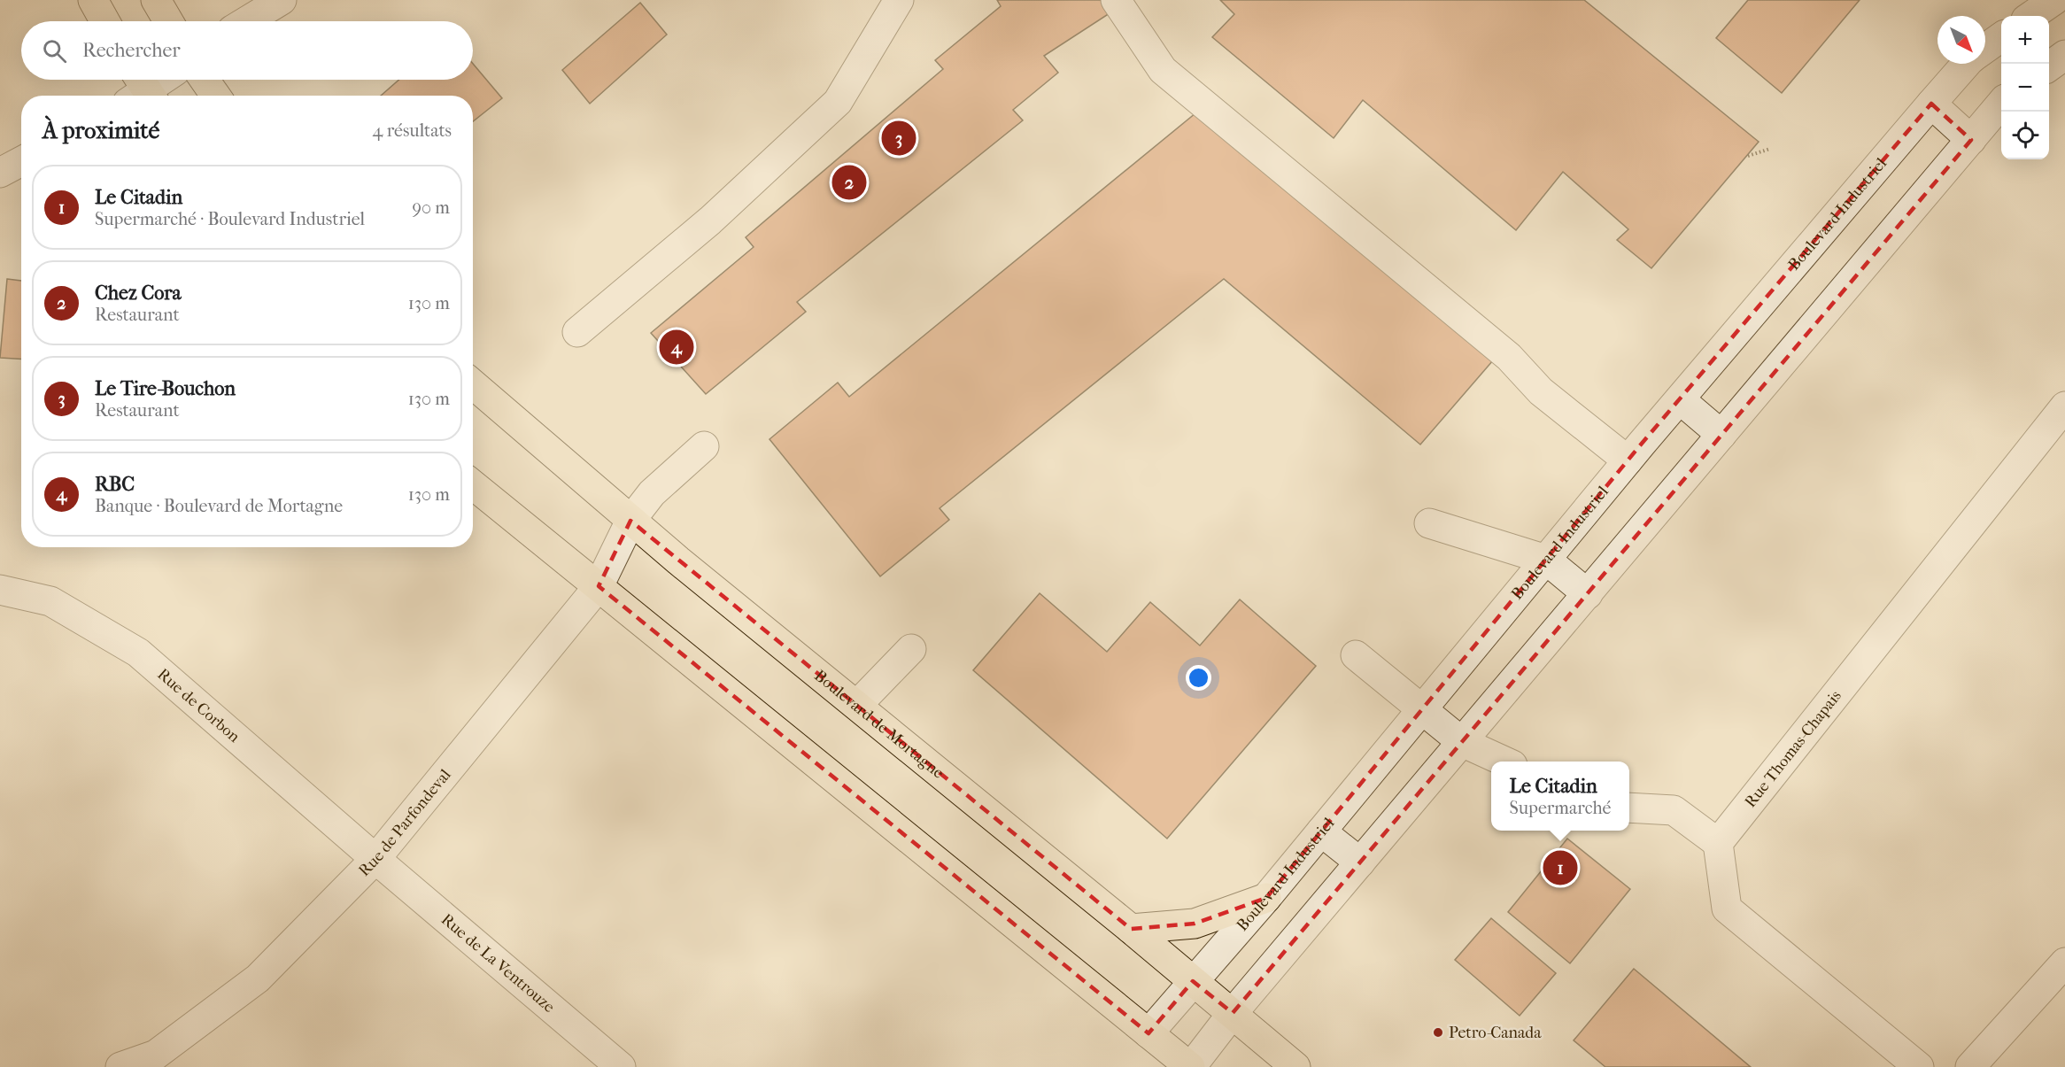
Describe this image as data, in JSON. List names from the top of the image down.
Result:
{
  "streets": {
    "main road": ["Boulevard de Mortagne"],
    "street": [
      "Boulevard Industriel",
      "Rue de Corbon",
      "Rue Thomas-Chapais",
      "Rue de Parfondeval",
      "Rue de La Ventrouze"
    ]
  },
  "crossings": [
    ["Boulevard Industriel", "Boulevard de Mortagne"],
    ["Rue de Corbon", "Rue de Parfondeval"],
    ["Rue de Corbon", "Rue de La Ventrouze"],
    ["Boulevard de Mortagne", "Rue de Parfondeval"],
    ["Rue de Parfondeval", "Rue de La Ventrouze"]
  ],
  "places": ["Petro-Canada"],
  "north": "bottom right",
  "page": {
    "map_buttons": ["+", "−"],
    "search": "Rechercher",
    "heading": ["À proximité", "4 résultats"],
    "pins": [
      "3",
      "2",
      "4",
      "1"
    ],
    "list": [
      {
        "mark": "1",
        "name": "Le Citadin",
        "note": "Supermarché · Boulevard Industriel",
        "value": "90 m"
      },
      {
        "mark": "2",
        "name": "Chez Cora",
        "note": "Restaurant",
        "value": "130 m"
      },
      {
        "mark": "3",
        "name": "Le Tire-Bouchon",
        "note": "Restaurant",
        "value": "130 m"
      },
      {
        "mark": "4",
        "name": "RBC",
        "note": "Banque · Boulevard de Mortagne",
        "value": "130 m"
      }
    ],
    "popup": ["Le Citadin", "Supermarché"]
  }
}
